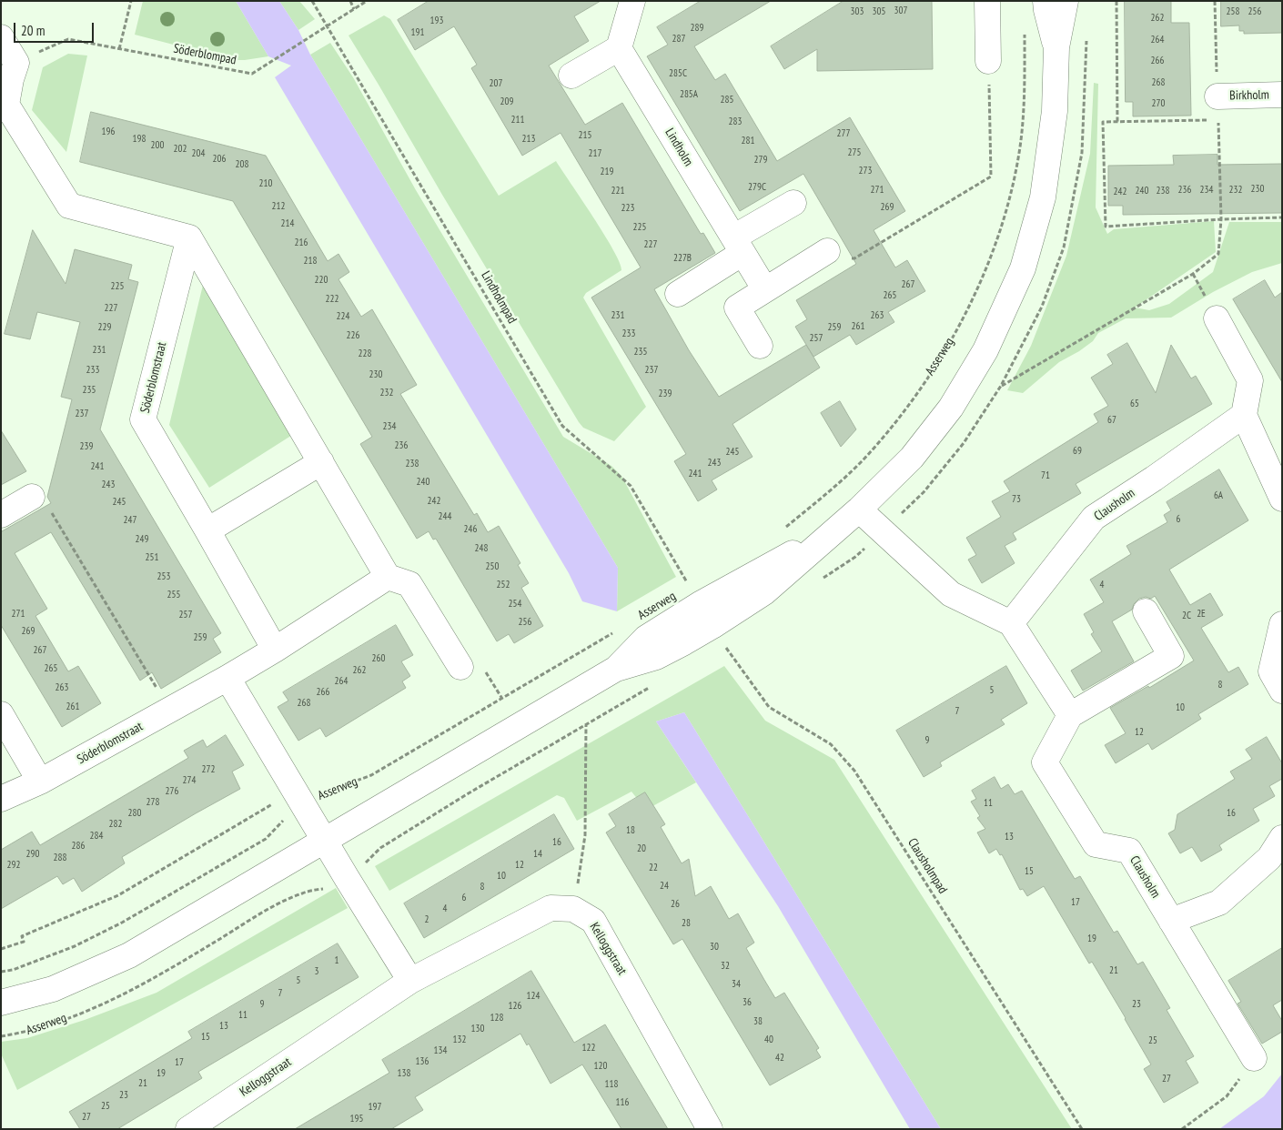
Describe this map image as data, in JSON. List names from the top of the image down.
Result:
{
  "streets": {
    "street": [
      "Birkholm",
      "Lindholm",
      "Asserweg",
      "Söderblomstraat",
      "Clausholm",
      "Kelloggstraat"
    ],
    "path": ["Söderblompad", "Lindholmpad", "Clausholmpad"]
  },
  "crossings": [
    ["Söderblompad", "Lindholmpad"],
    ["Asserweg", "Kelloggstraat"]
  ],
  "house_numbers": [
    "307",
    "303",
    "305",
    "258",
    "256",
    "262",
    "193",
    "289",
    "191",
    "287",
    "264",
    "266",
    "285C",
    "268",
    "207",
    "285A",
    "285",
    "209",
    "270",
    "211",
    "283",
    "196",
    "277",
    "215",
    "198",
    "213",
    "281",
    "200",
    "202",
    "275",
    "204",
    "217",
    "206",
    "279",
    "208",
    "273",
    "219",
    "210",
    "279C",
    "230",
    "271",
    "236",
    "234",
    "232",
    "221",
    "240",
    "238",
    "242",
    "212",
    "269",
    "223",
    "214",
    "225",
    "216",
    "227",
    "227B",
    "218",
    "220",
    "267",
    "225",
    "265",
    "222",
    "227",
    "231",
    "263",
    "224",
    "261",
    "229",
    "259",
    "233",
    "226",
    "257",
    "231",
    "235",
    "228",
    "233",
    "237",
    "230",
    "235",
    "232",
    "239",
    "65",
    "237",
    "67",
    "234",
    "236",
    "239",
    "69",
    "245",
    "243",
    "238",
    "241",
    "241",
    "71",
    "240",
    "243",
    "6A",
    "73",
    "242",
    "245",
    "244",
    "6",
    "247",
    "246",
    "249",
    "248",
    "251",
    "250",
    "253",
    "252",
    "4",
    "255",
    "254",
    "271",
    "2E",
    "257",
    "2C",
    "256",
    "269",
    "259",
    "267",
    "260",
    "265",
    "262",
    "264",
    "8",
    "263",
    "5",
    "266",
    "268",
    "261",
    "10",
    "7",
    "12",
    "9",
    "272",
    "274",
    "276",
    "278",
    "11",
    "280",
    "16",
    "282",
    "18",
    "284",
    "13",
    "16",
    "286",
    "20",
    "290",
    "14",
    "288",
    "292",
    "12",
    "22",
    "15",
    "10",
    "24",
    "8",
    "6",
    "17",
    "26",
    "4",
    "2",
    "28",
    "19",
    "30",
    "1",
    "32",
    "21",
    "3",
    "5",
    "34",
    "7",
    "124",
    "36",
    "9",
    "23",
    "126",
    "11",
    "128",
    "38",
    "13",
    "130",
    "15",
    "132",
    "40",
    "25",
    "122",
    "134",
    "42",
    "136",
    "17",
    "120",
    "19",
    "138",
    "27",
    "21",
    "118",
    "23",
    "116",
    "25",
    "197",
    "27",
    "195"
  ],
  "scale_bar": "20 m"
}
